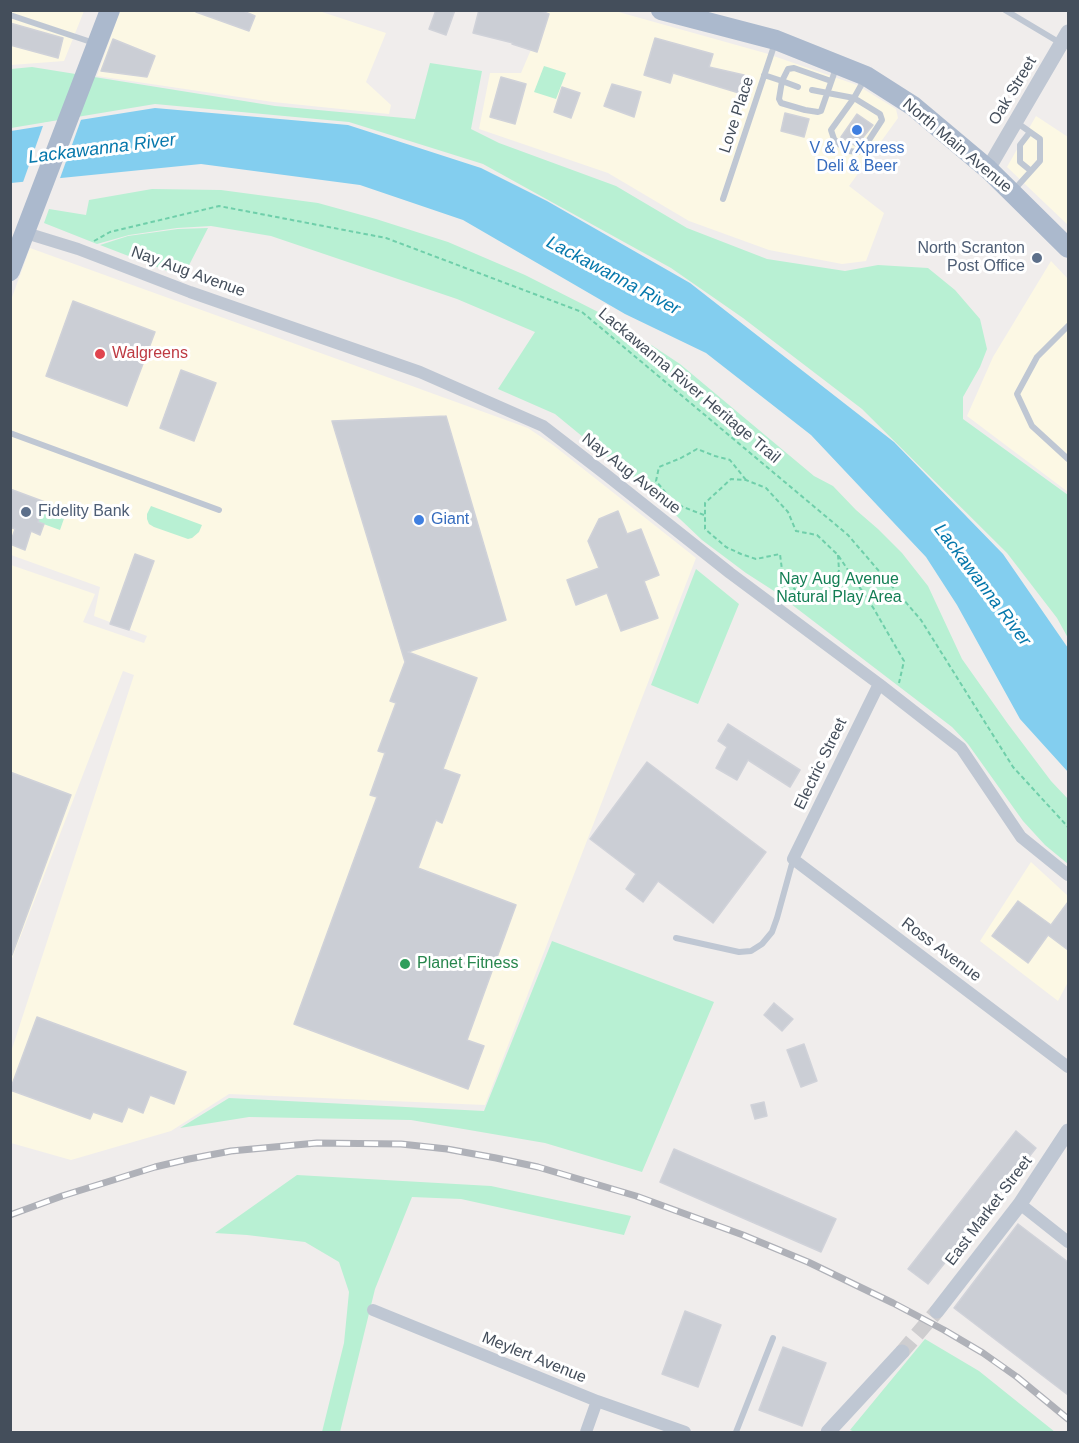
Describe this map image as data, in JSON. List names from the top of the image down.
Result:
{
  "streets": {
    "main road": ["North Main Avenue"],
    "street": [
      "Oak Street",
      "Nay Aug Avenue",
      "Electric Street",
      "Ross Avenue",
      "East Market Street",
      "Meylert Avenue"
    ],
    "lane": ["Love Place"],
    "path": ["Lackawanna River Heritage Trail"]
  },
  "crossings": [
    ["Oak Street", "North Main Avenue"],
    ["Love Place", "North Main Avenue"],
    ["Nay Aug Avenue", "Lackawanna River Heritage Trail"],
    ["Nay Aug Avenue", "Electric Street"],
    ["Electric Street", "Ross Avenue"]
  ],
  "water": ["Lackawanna River"],
  "parks": ["Nay Aug Avenue Natural Play Area"],
  "places": [
    "V & V Xpress Deli & Beer",
    "North Scranton Post Office",
    "Walgreens",
    "Fidelity Bank",
    "Giant",
    "Planet Fitness"
  ]
}
